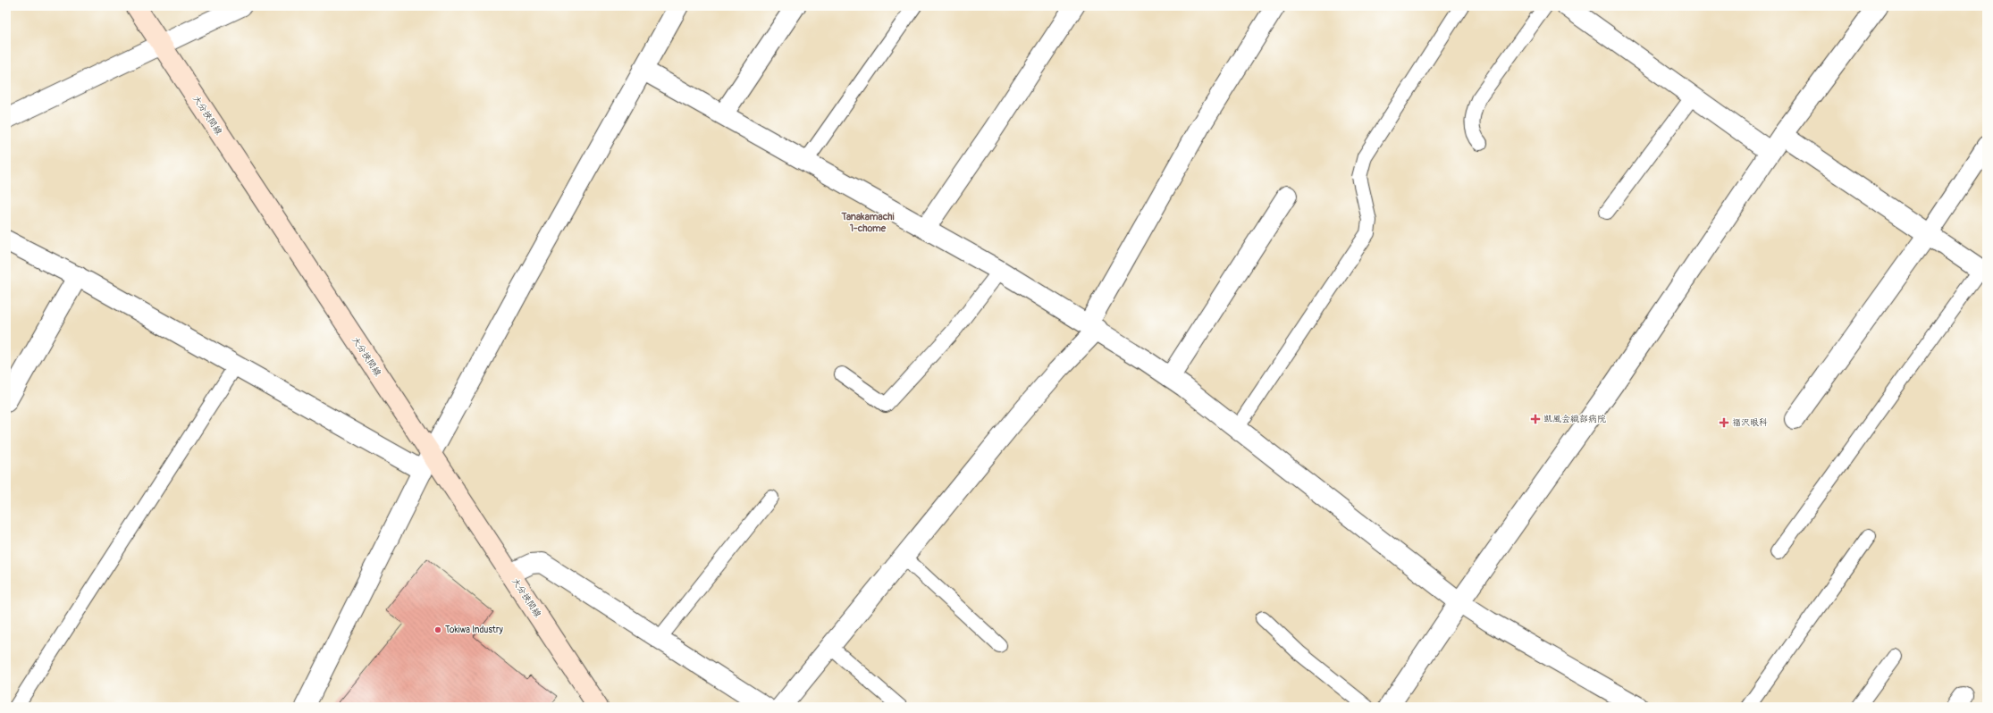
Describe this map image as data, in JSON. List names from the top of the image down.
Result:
{
  "streets": {
    "main road": ["大分挾間線"]
  },
  "districts": ["Tanakamachi 1-chome"],
  "places": {
    "health": ["凱風会織部病院", "福沢眼科"],
    "other": ["Tokiwa Industry"]
  }
}
